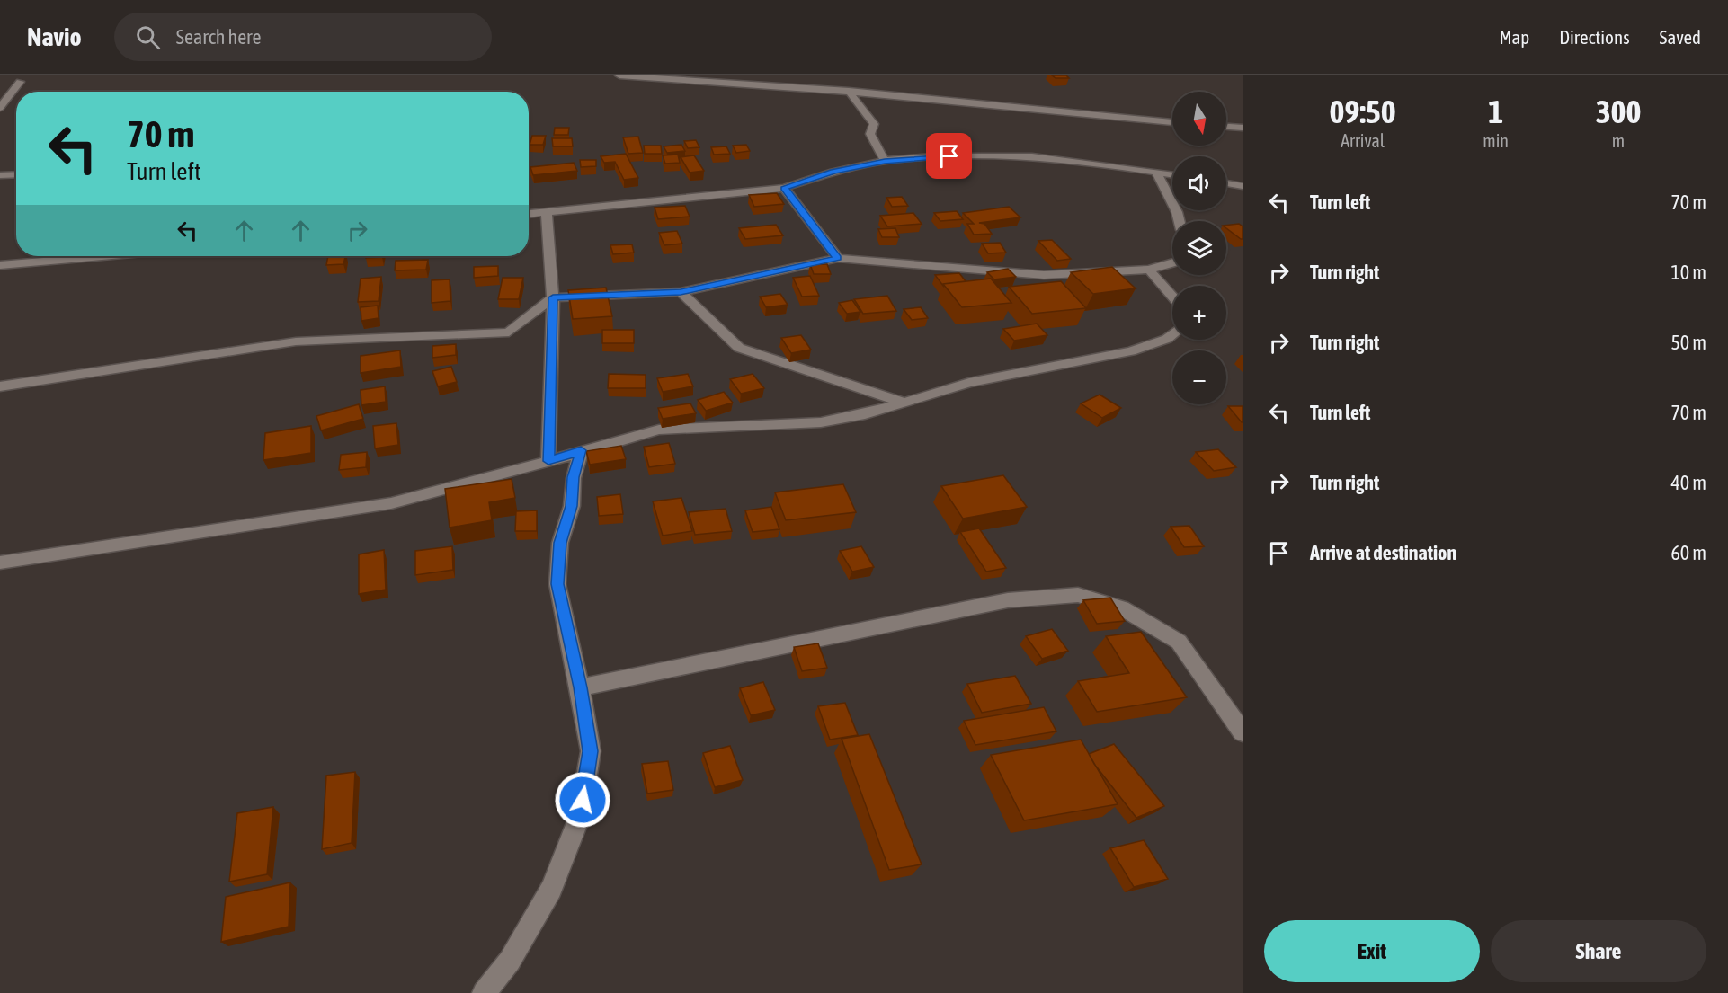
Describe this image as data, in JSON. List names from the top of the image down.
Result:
{
  "north": "bottom",
  "page": {
    "header": "Navio",
    "search": "Search here",
    "nav": ["Map", "Directions", "Saved"],
    "eta": [
      "09:50",
      "Arrival",
      "1",
      "min",
      "300",
      "m"
    ],
    "map_buttons": ["+", "−"],
    "turn": ["70 m", "Turn left"],
    "list": [
      {
        "name": "Turn left",
        "value": "70 m"
      },
      {
        "name": "Turn right",
        "value": "10 m"
      },
      {
        "name": "Turn right",
        "value": "50 m"
      },
      {
        "name": "Turn left",
        "value": "70 m"
      },
      {
        "name": "Turn right",
        "value": "40 m"
      },
      {
        "name": "Arrive at destination",
        "value": "60 m"
      }
    ],
    "buttons": ["Exit", "Share"]
  }
}
